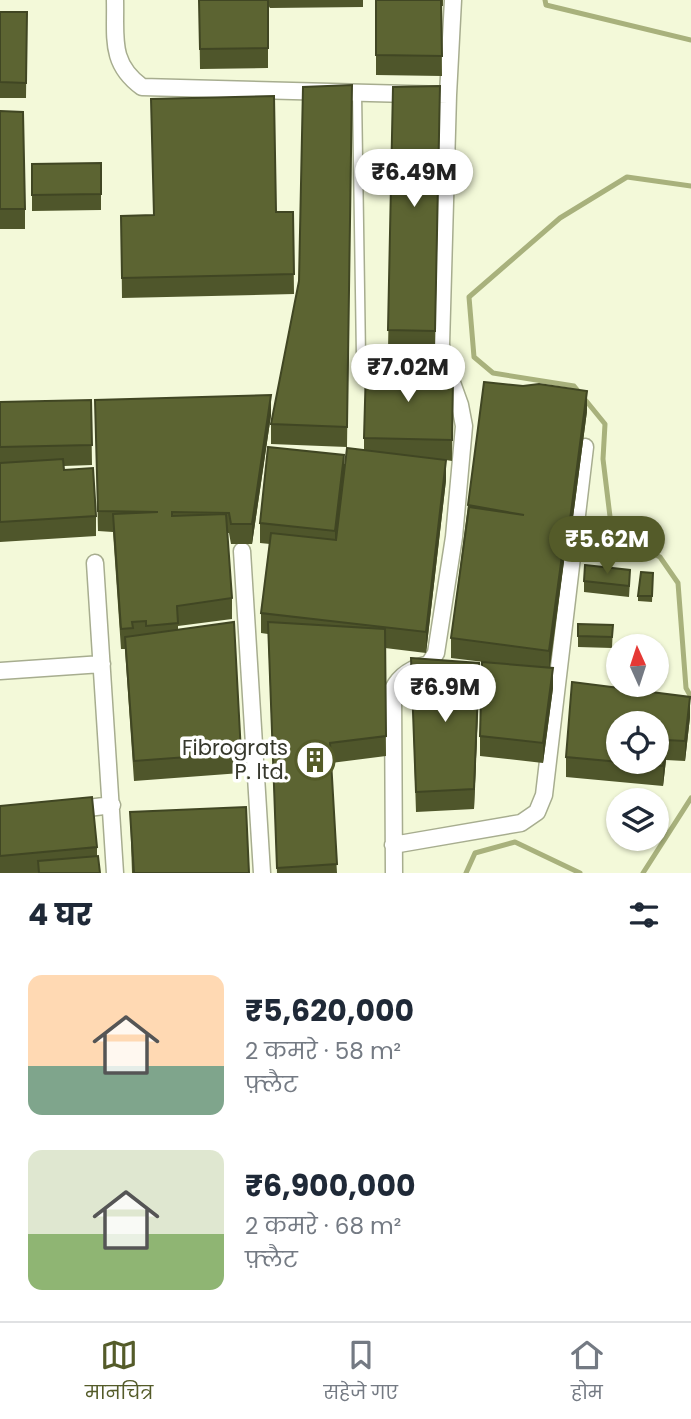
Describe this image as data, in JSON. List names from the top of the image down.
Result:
{
  "places": {
    "building": ["Fibrograts P. ltd."]
  },
  "north": "top",
  "page": {
    "price": [
      "₹6.49M",
      "₹7.02M",
      "₹5.62M",
      "₹6.9M"
    ],
    "heading": "4 घर",
    "list": [
      {
        "name": "₹5,620,000",
        "note": "2 कमरे · 58 m² · फ़्लैट"
      },
      {
        "name": "₹6,900,000",
        "note": "2 कमरे · 68 m² · फ़्लैट"
      }
    ],
    "tabs": ["मानचित्र", "सहेजे गए", "होम"]
  }
}
